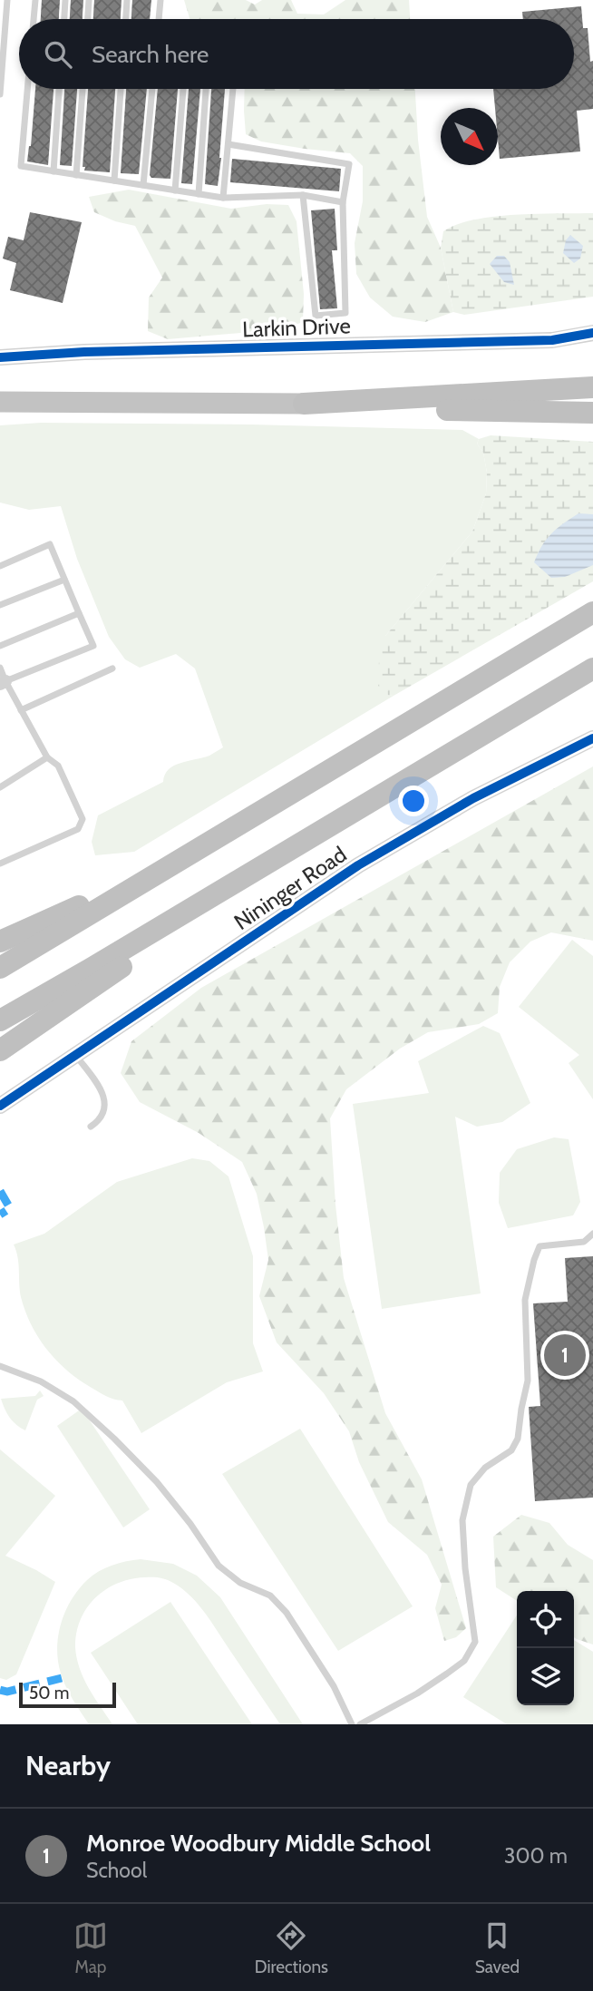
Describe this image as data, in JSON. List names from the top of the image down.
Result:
{
  "streets": {
    "street": ["Larkin Drive", "Nininger Road"]
  },
  "scale_bar": "50 m",
  "north": "bottom right",
  "page": {
    "search": "Search here",
    "pins": "1",
    "scale": "50 m",
    "heading": "Nearby",
    "list": [
      {
        "mark": "1",
        "name": "Monroe Woodbury Middle School",
        "note": "School",
        "value": "300 m"
      }
    ],
    "nav": ["Map", "Directions", "Saved"]
  }
}
